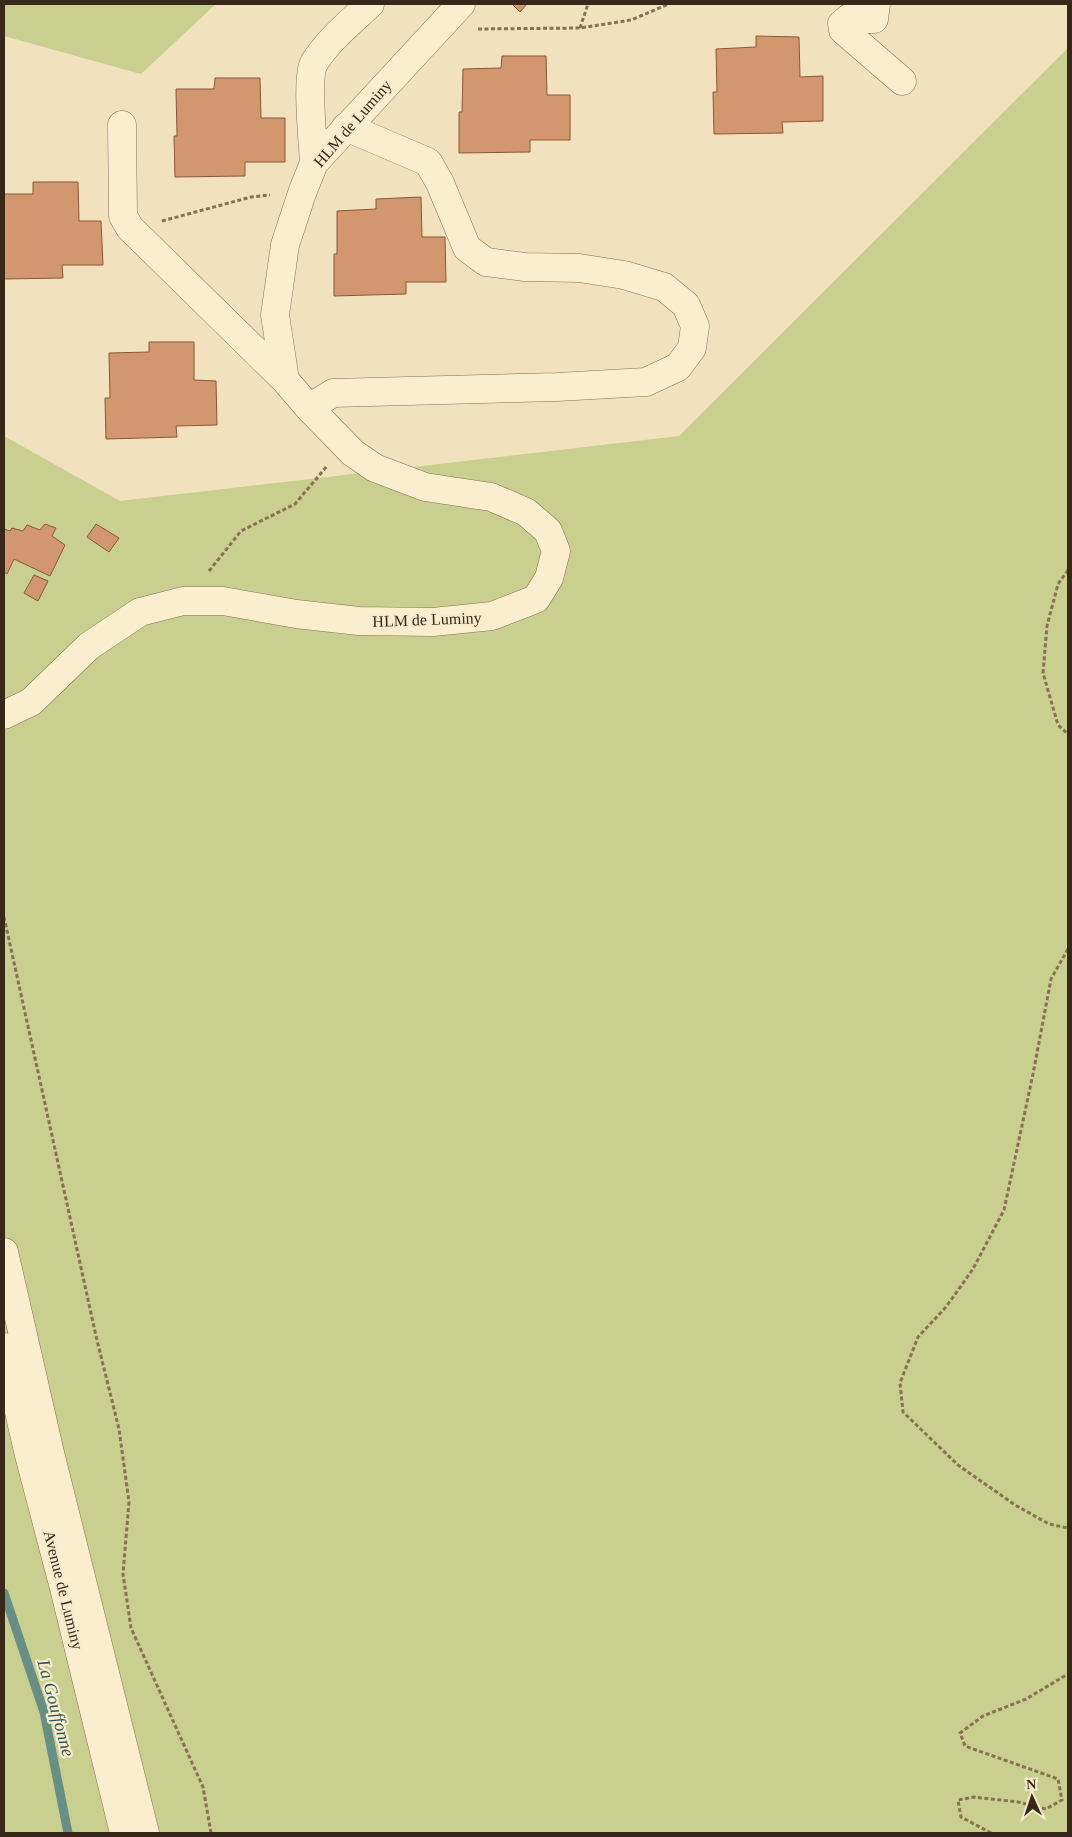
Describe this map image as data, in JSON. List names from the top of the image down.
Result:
{
  "streets": {
    "street": ["HLM de Luminy", "Avenue de Luminy"]
  },
  "water": ["La Gouffonne"],
  "north": "top"
}
